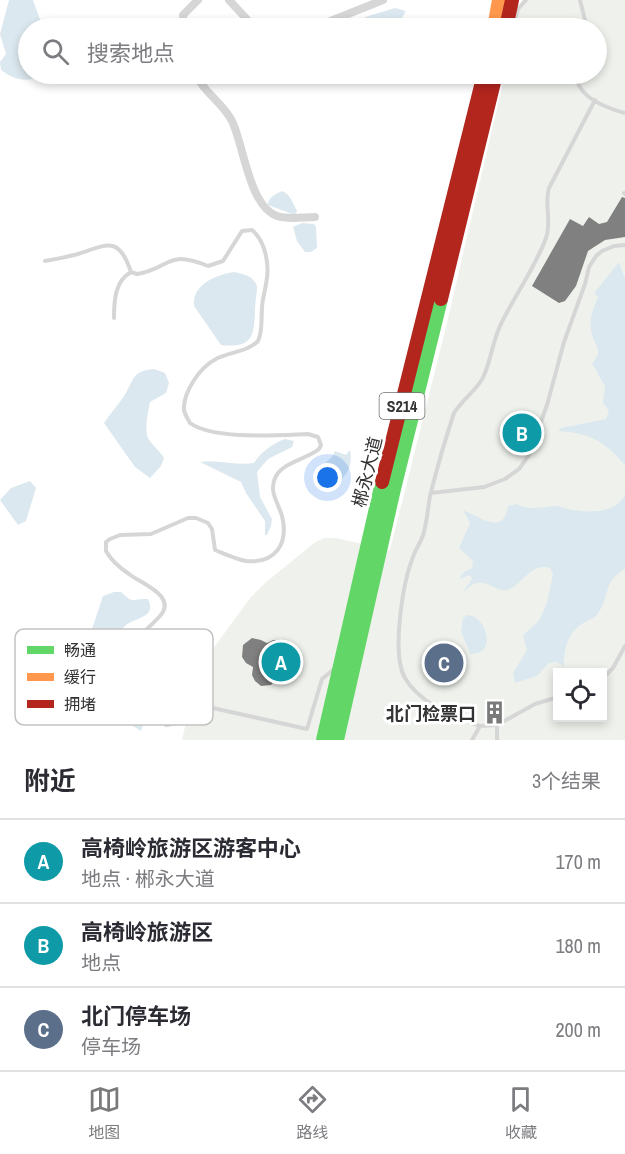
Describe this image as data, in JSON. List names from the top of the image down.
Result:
{
  "streets": {
    "highway": ["S214", "郴永大道"]
  },
  "places": {
    "building": ["北门检票口"]
  },
  "legend": ["畅通", "缓行", "拥堵"],
  "page": {
    "search": "搜索地点",
    "pins": ["B", "A", "C"],
    "heading": ["附近", "3个结果"],
    "list": [
      {
        "mark": "A",
        "name": "高椅岭旅游区游客中心",
        "note": "地点 · 郴永大道",
        "value": "170 m"
      },
      {
        "mark": "B",
        "name": "高椅岭旅游区",
        "note": "地点",
        "value": "180 m"
      },
      {
        "mark": "C",
        "name": "北门停车场",
        "note": "停车场",
        "value": "200 m"
      }
    ],
    "nav": ["地图", "路线", "收藏"]
  }
}
